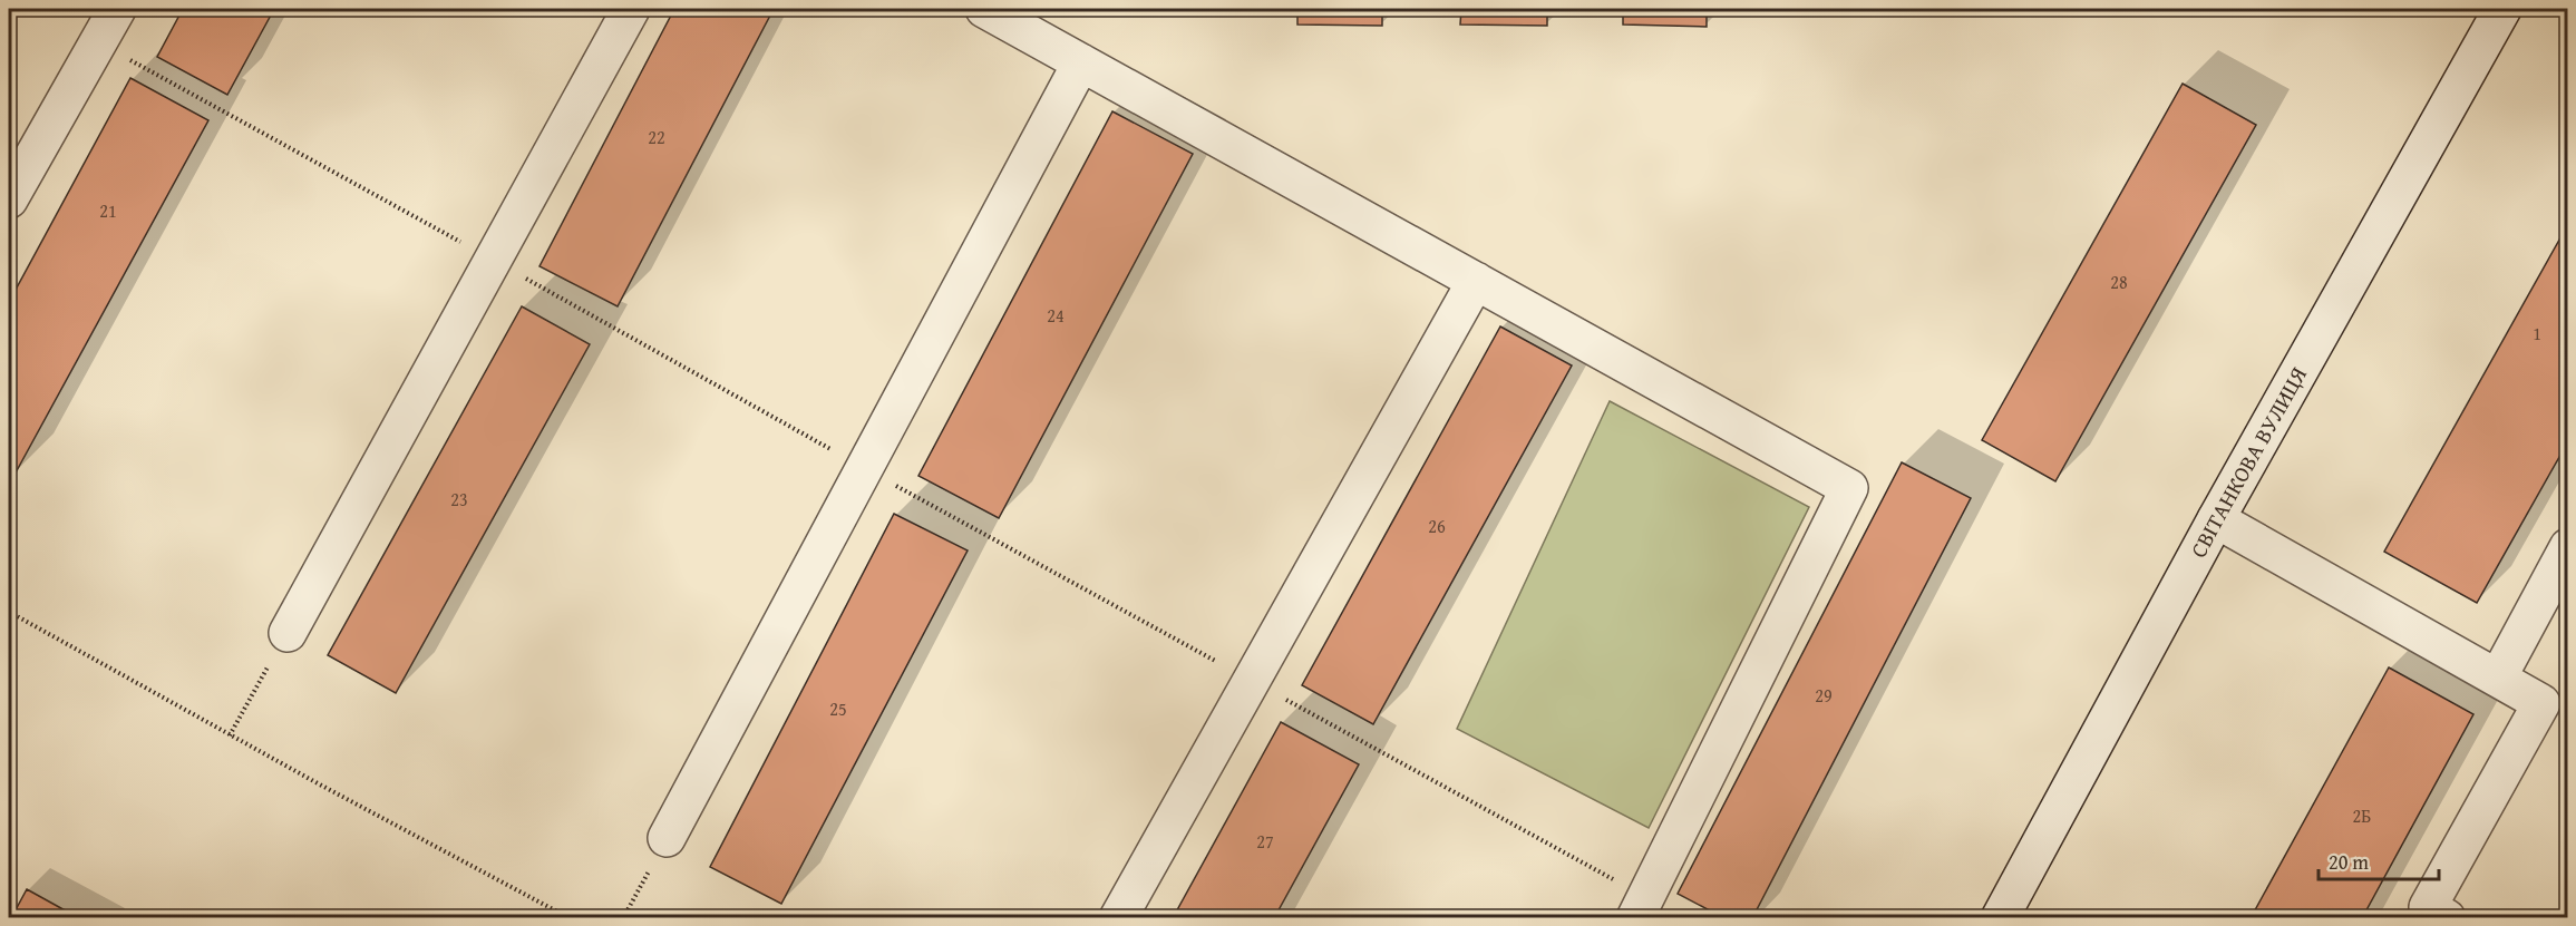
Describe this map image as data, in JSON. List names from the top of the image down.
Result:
{
  "streets": {
    "street": ["СВІТАНКОВА ВУЛИЦЯ"]
  },
  "house_numbers": [
    "22",
    "21",
    "28",
    "24",
    "1",
    "23",
    "26",
    "29",
    "25",
    "2Б",
    "27"
  ],
  "scale_bar": "20 m"
}
